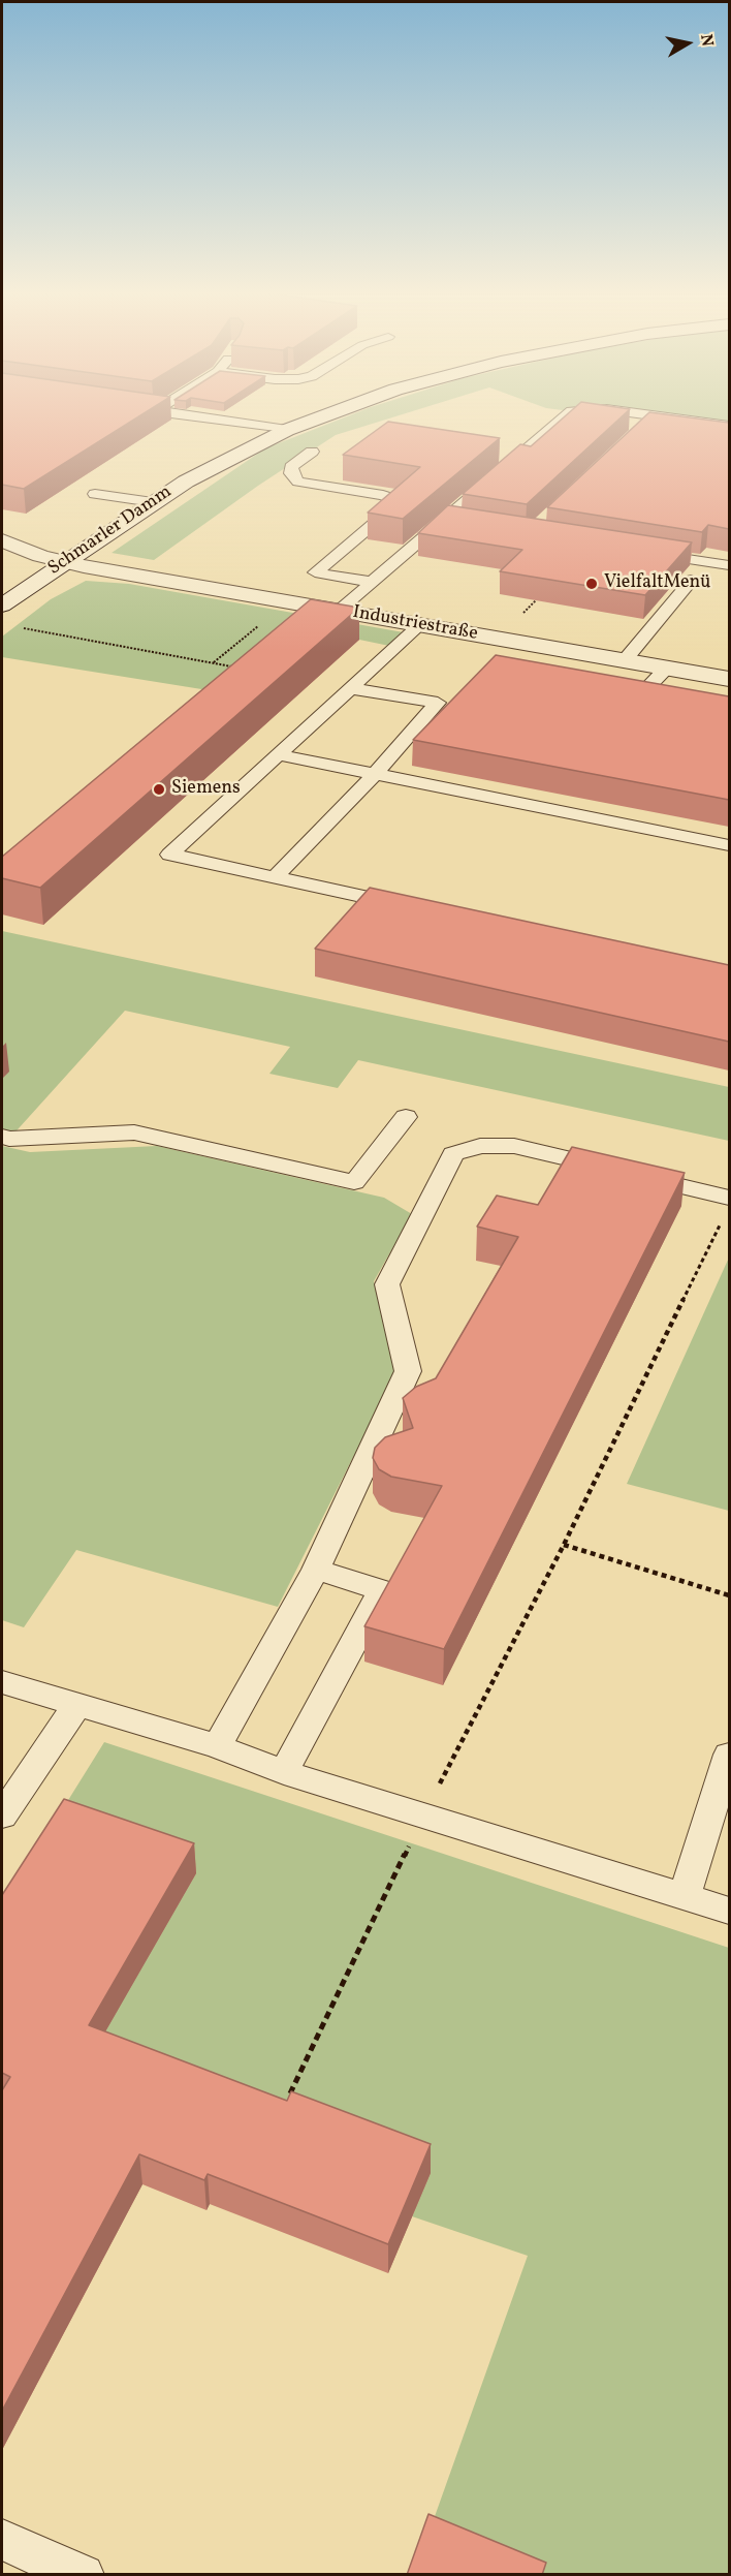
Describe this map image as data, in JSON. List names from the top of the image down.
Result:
{
  "streets": {
    "street": ["Schmarler Damm", "Industriestraße"]
  },
  "crossings": [
    ["Schmarler Damm", "Industriestraße"]
  ],
  "places": ["VielfaltMenü", "Siemens"],
  "north": "right"
}
